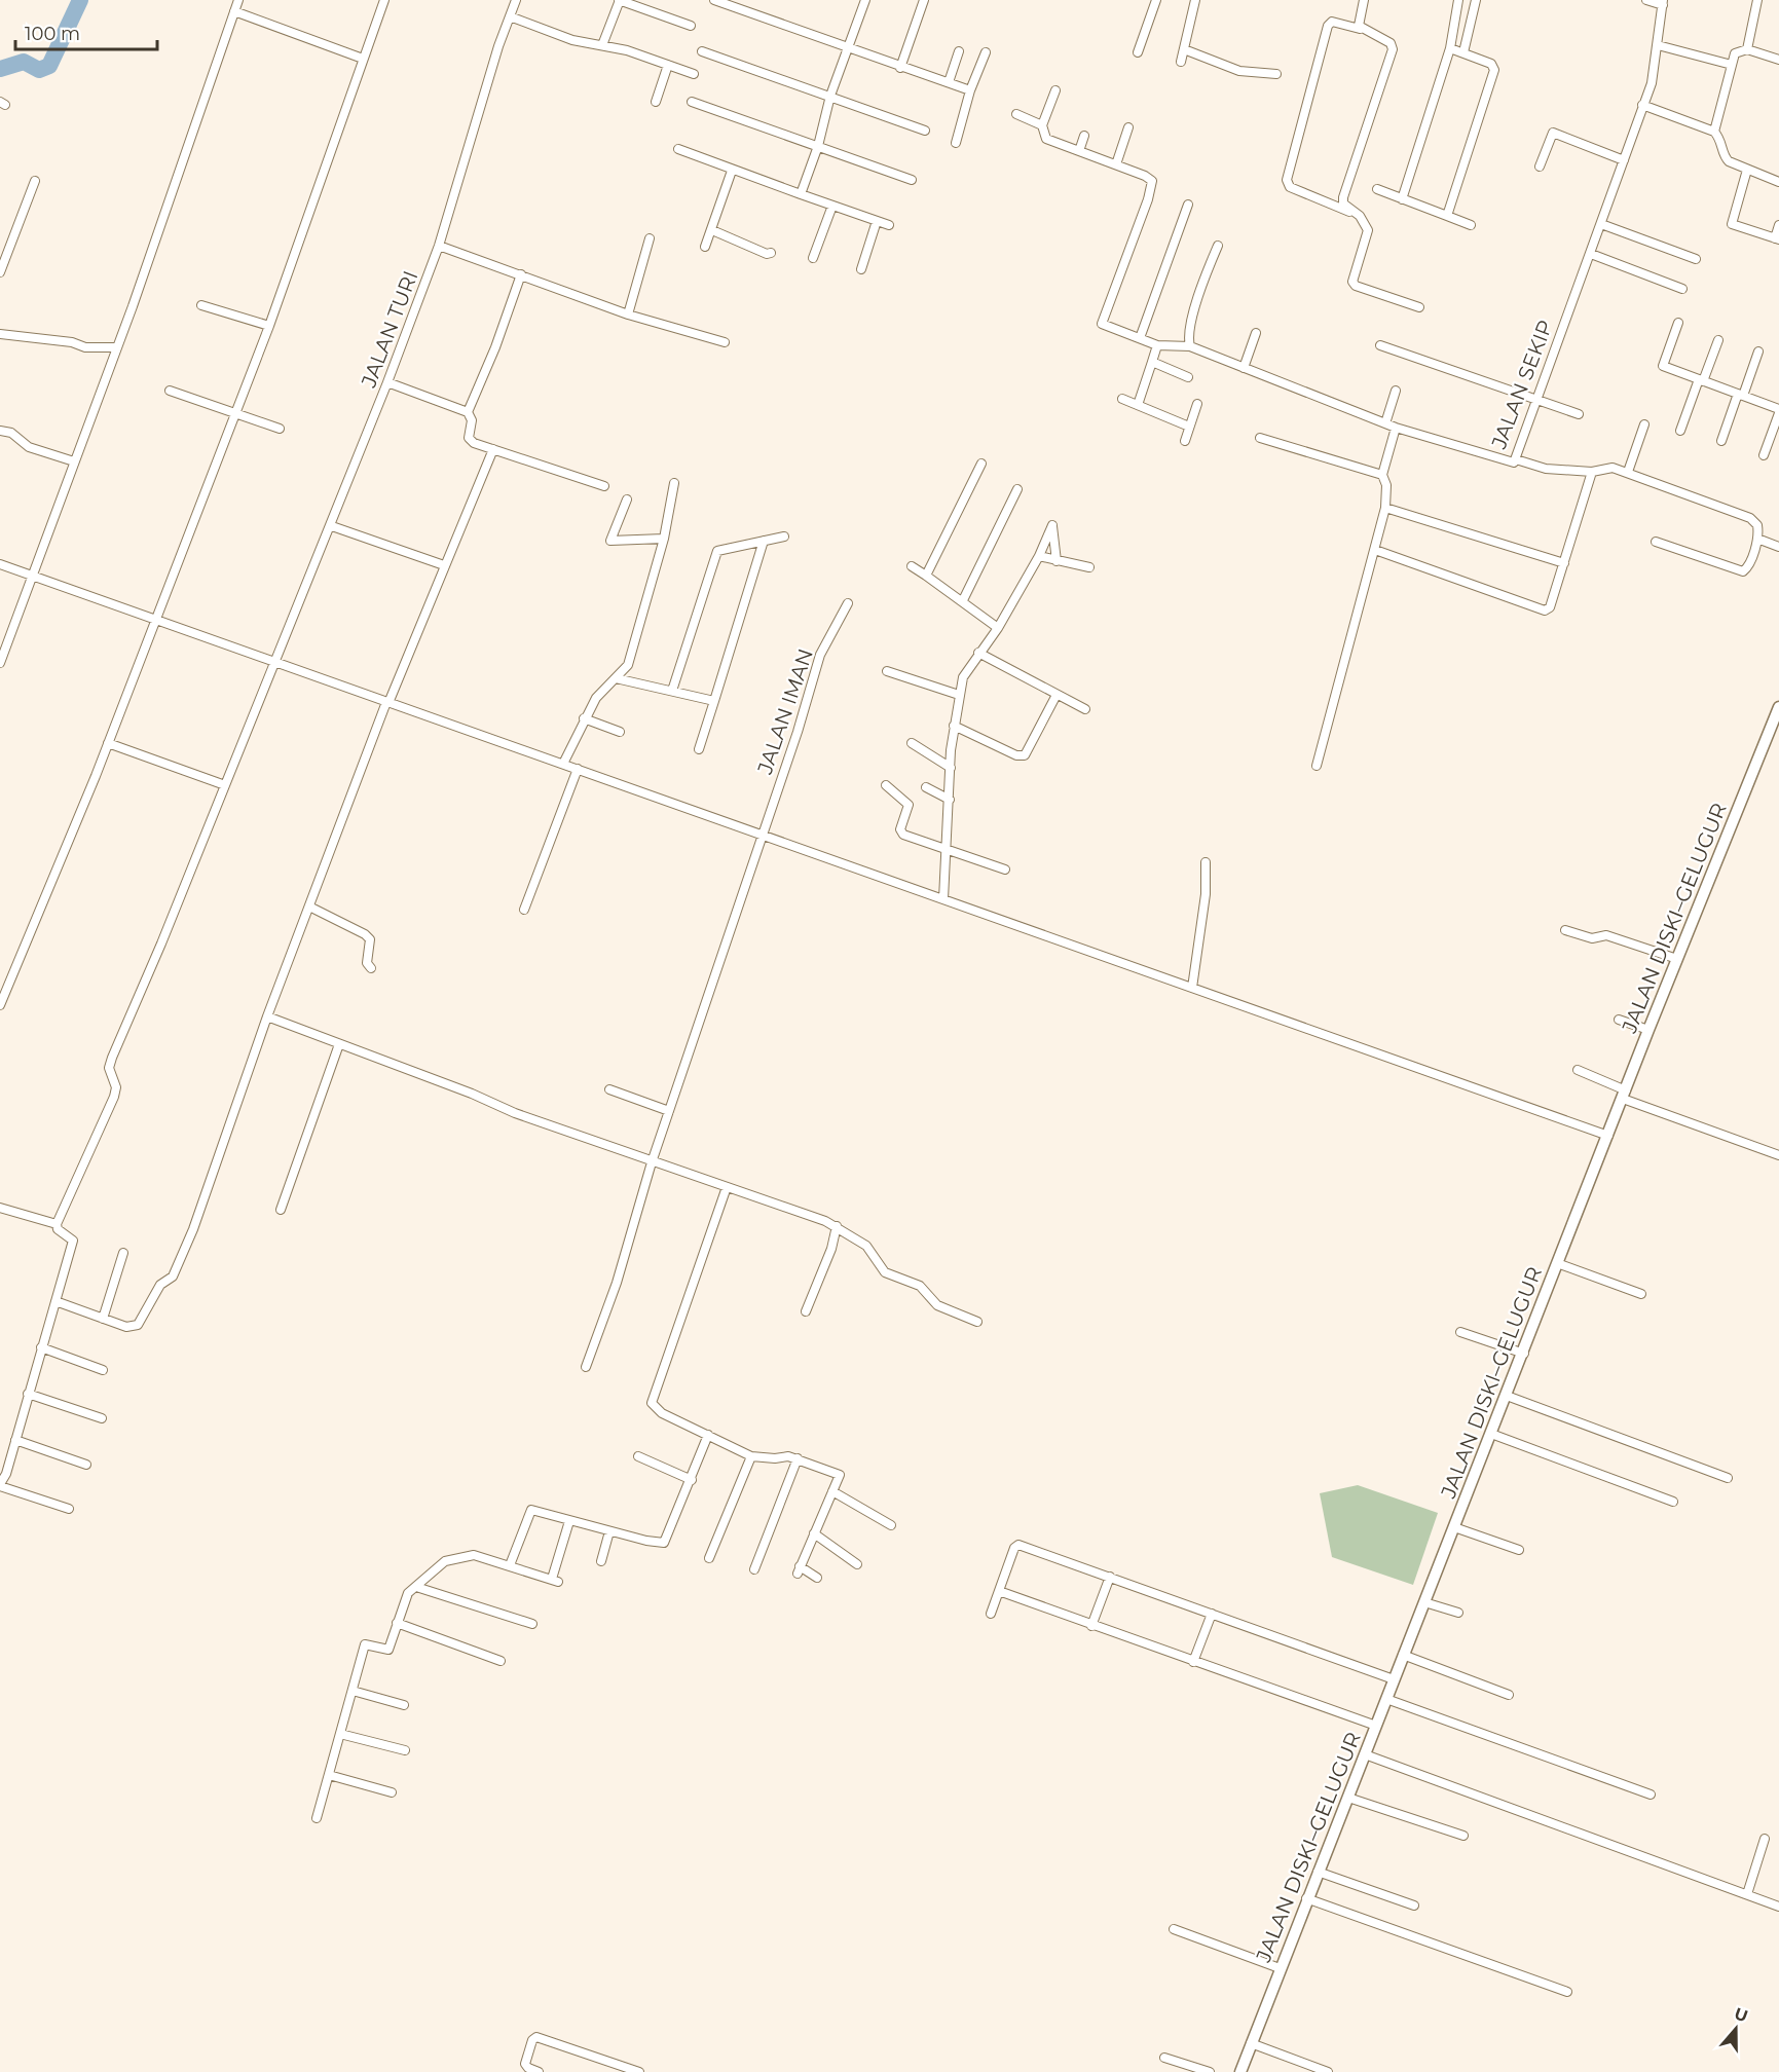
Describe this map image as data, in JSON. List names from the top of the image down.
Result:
{
  "streets": {
    "main road": ["JALAN DISKI–GELUGUR"],
    "street": ["JALAN TURI", "JALAN SEKIP", "JALAN IMAN"]
  },
  "scale_bar": "100 m",
  "north": "top"
}
